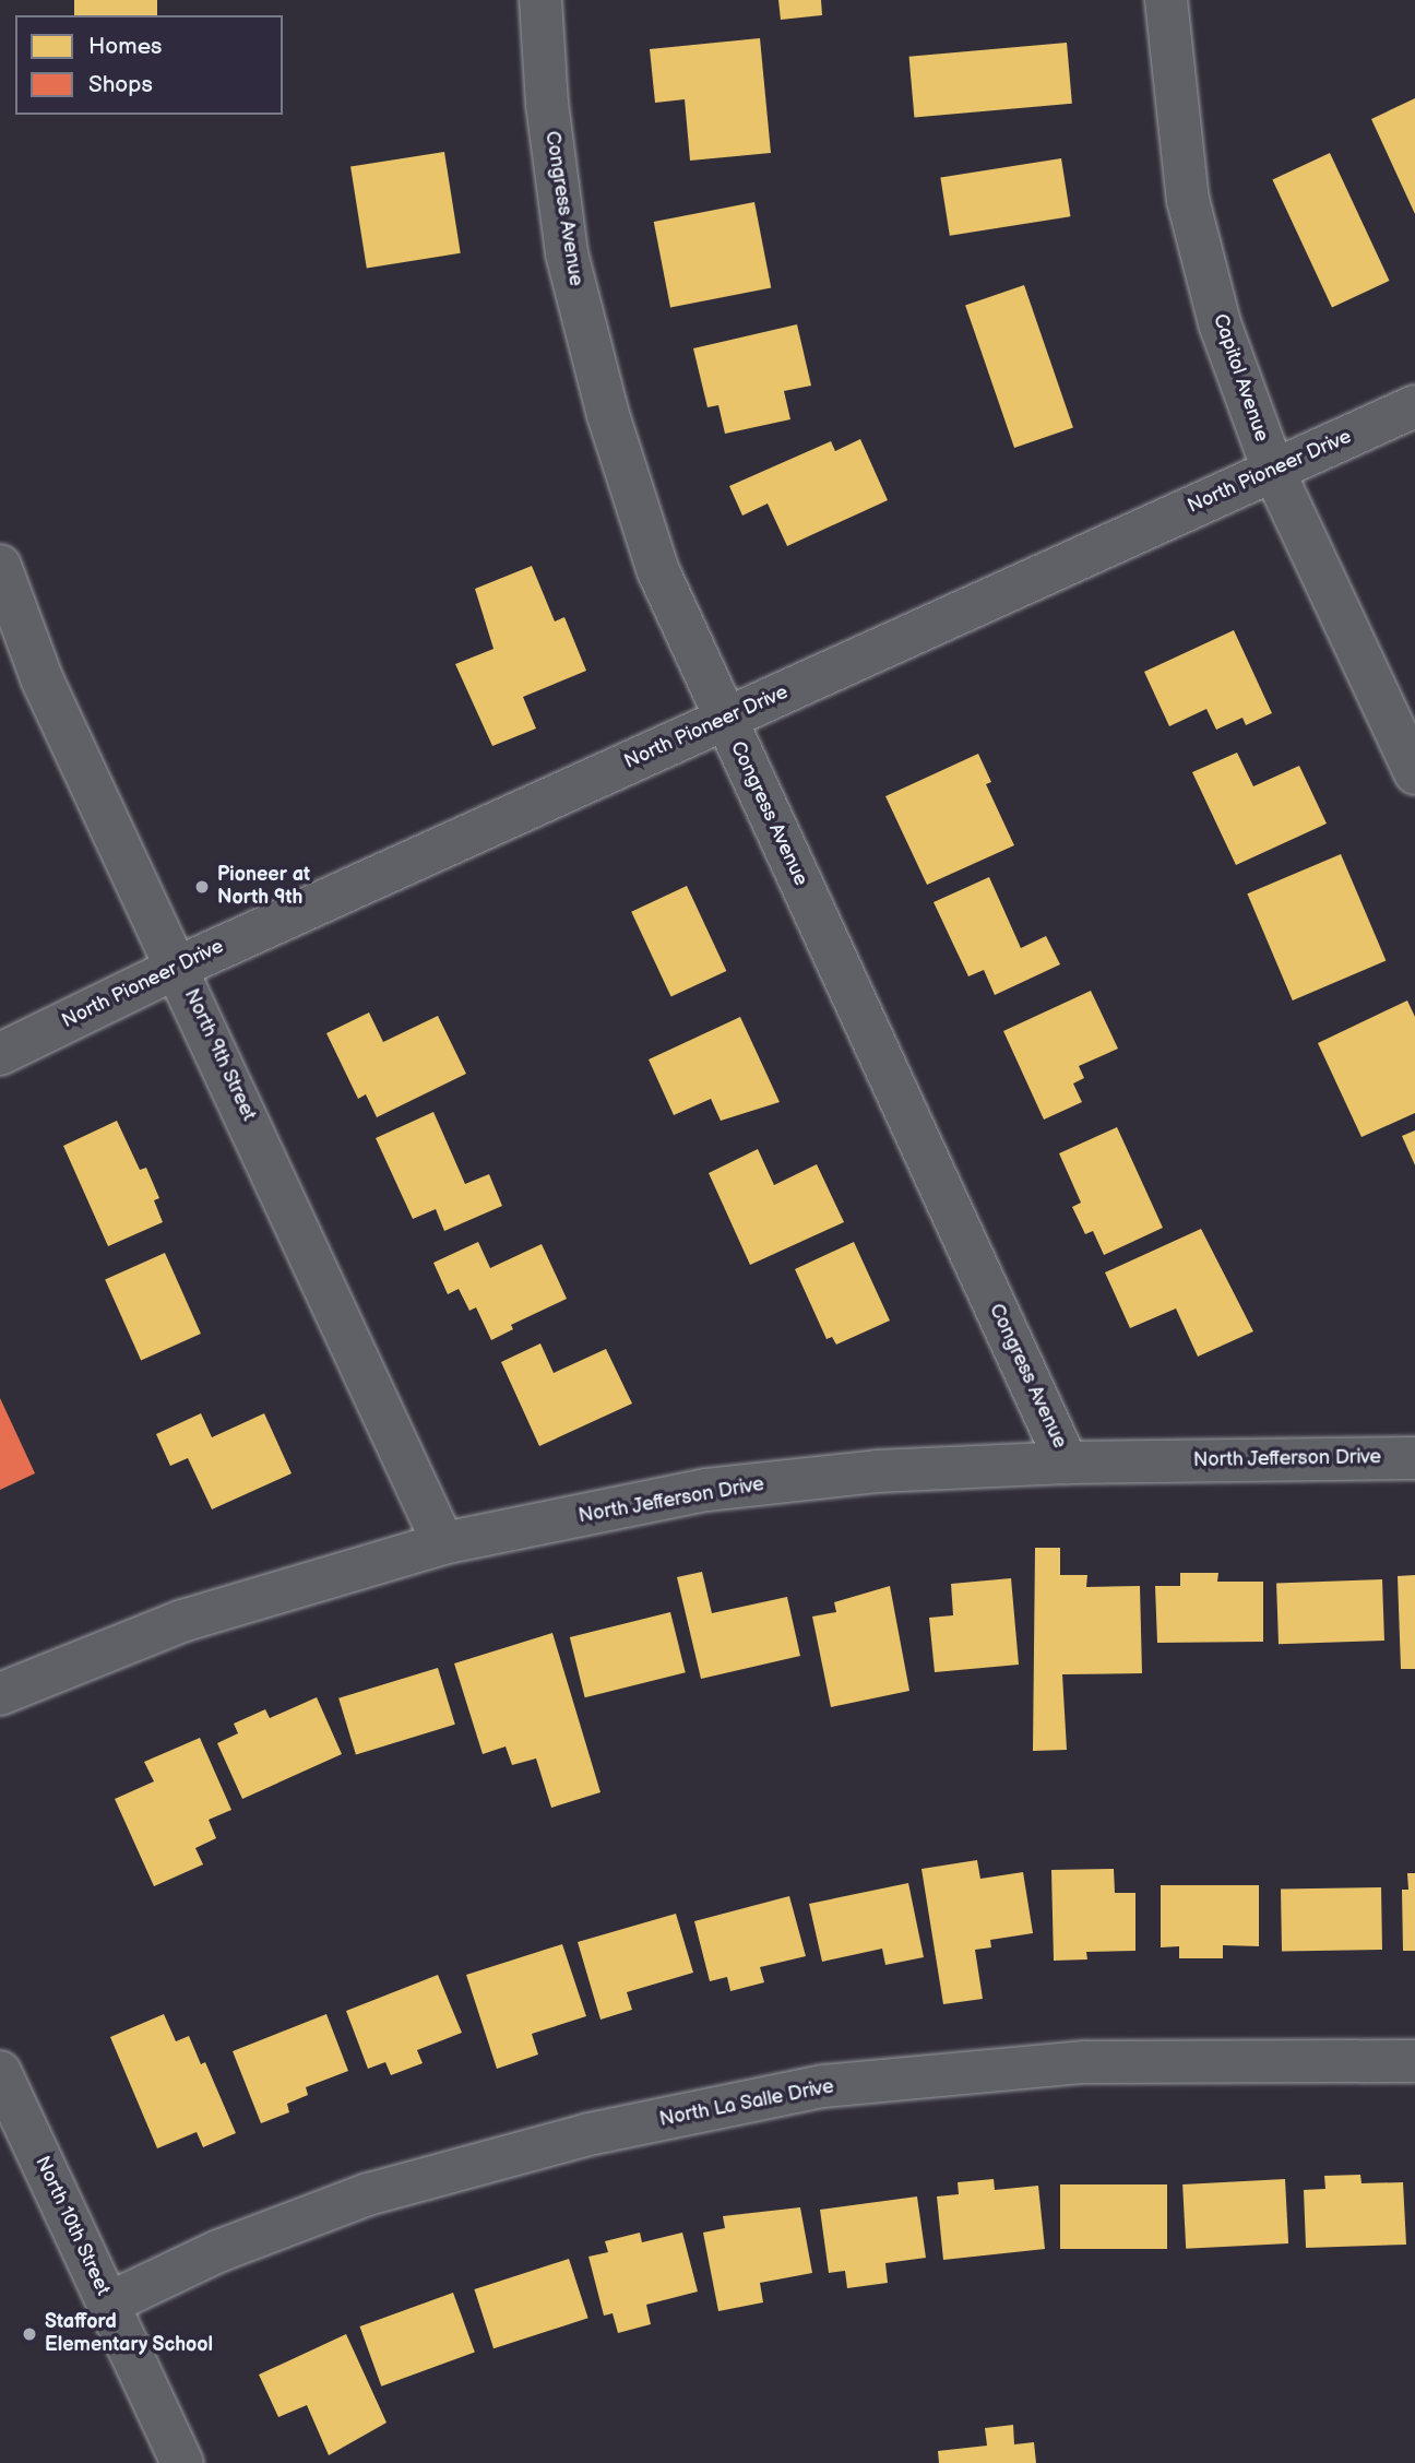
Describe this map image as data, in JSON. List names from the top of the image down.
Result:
{
  "streets": {
    "street": [
      "Congress Avenue",
      "Capitol Avenue",
      "North Pioneer Drive",
      "North 9th Street",
      "North Jefferson Drive",
      "North La Salle Drive",
      "North 10th Street"
    ]
  },
  "crossings": [
    ["Congress Avenue", "North Pioneer Drive"],
    ["Congress Avenue", "North Jefferson Drive"],
    ["Capitol Avenue", "North Pioneer Drive"],
    ["North Pioneer Drive", "North 9th Street"],
    ["North 9th Street", "North Jefferson Drive"],
    ["North La Salle Drive", "North 10th Street"]
  ],
  "places": ["Pioneer at North 9th", "Stafford Elementary School"],
  "legend": ["Homes", "Shops"]
}
